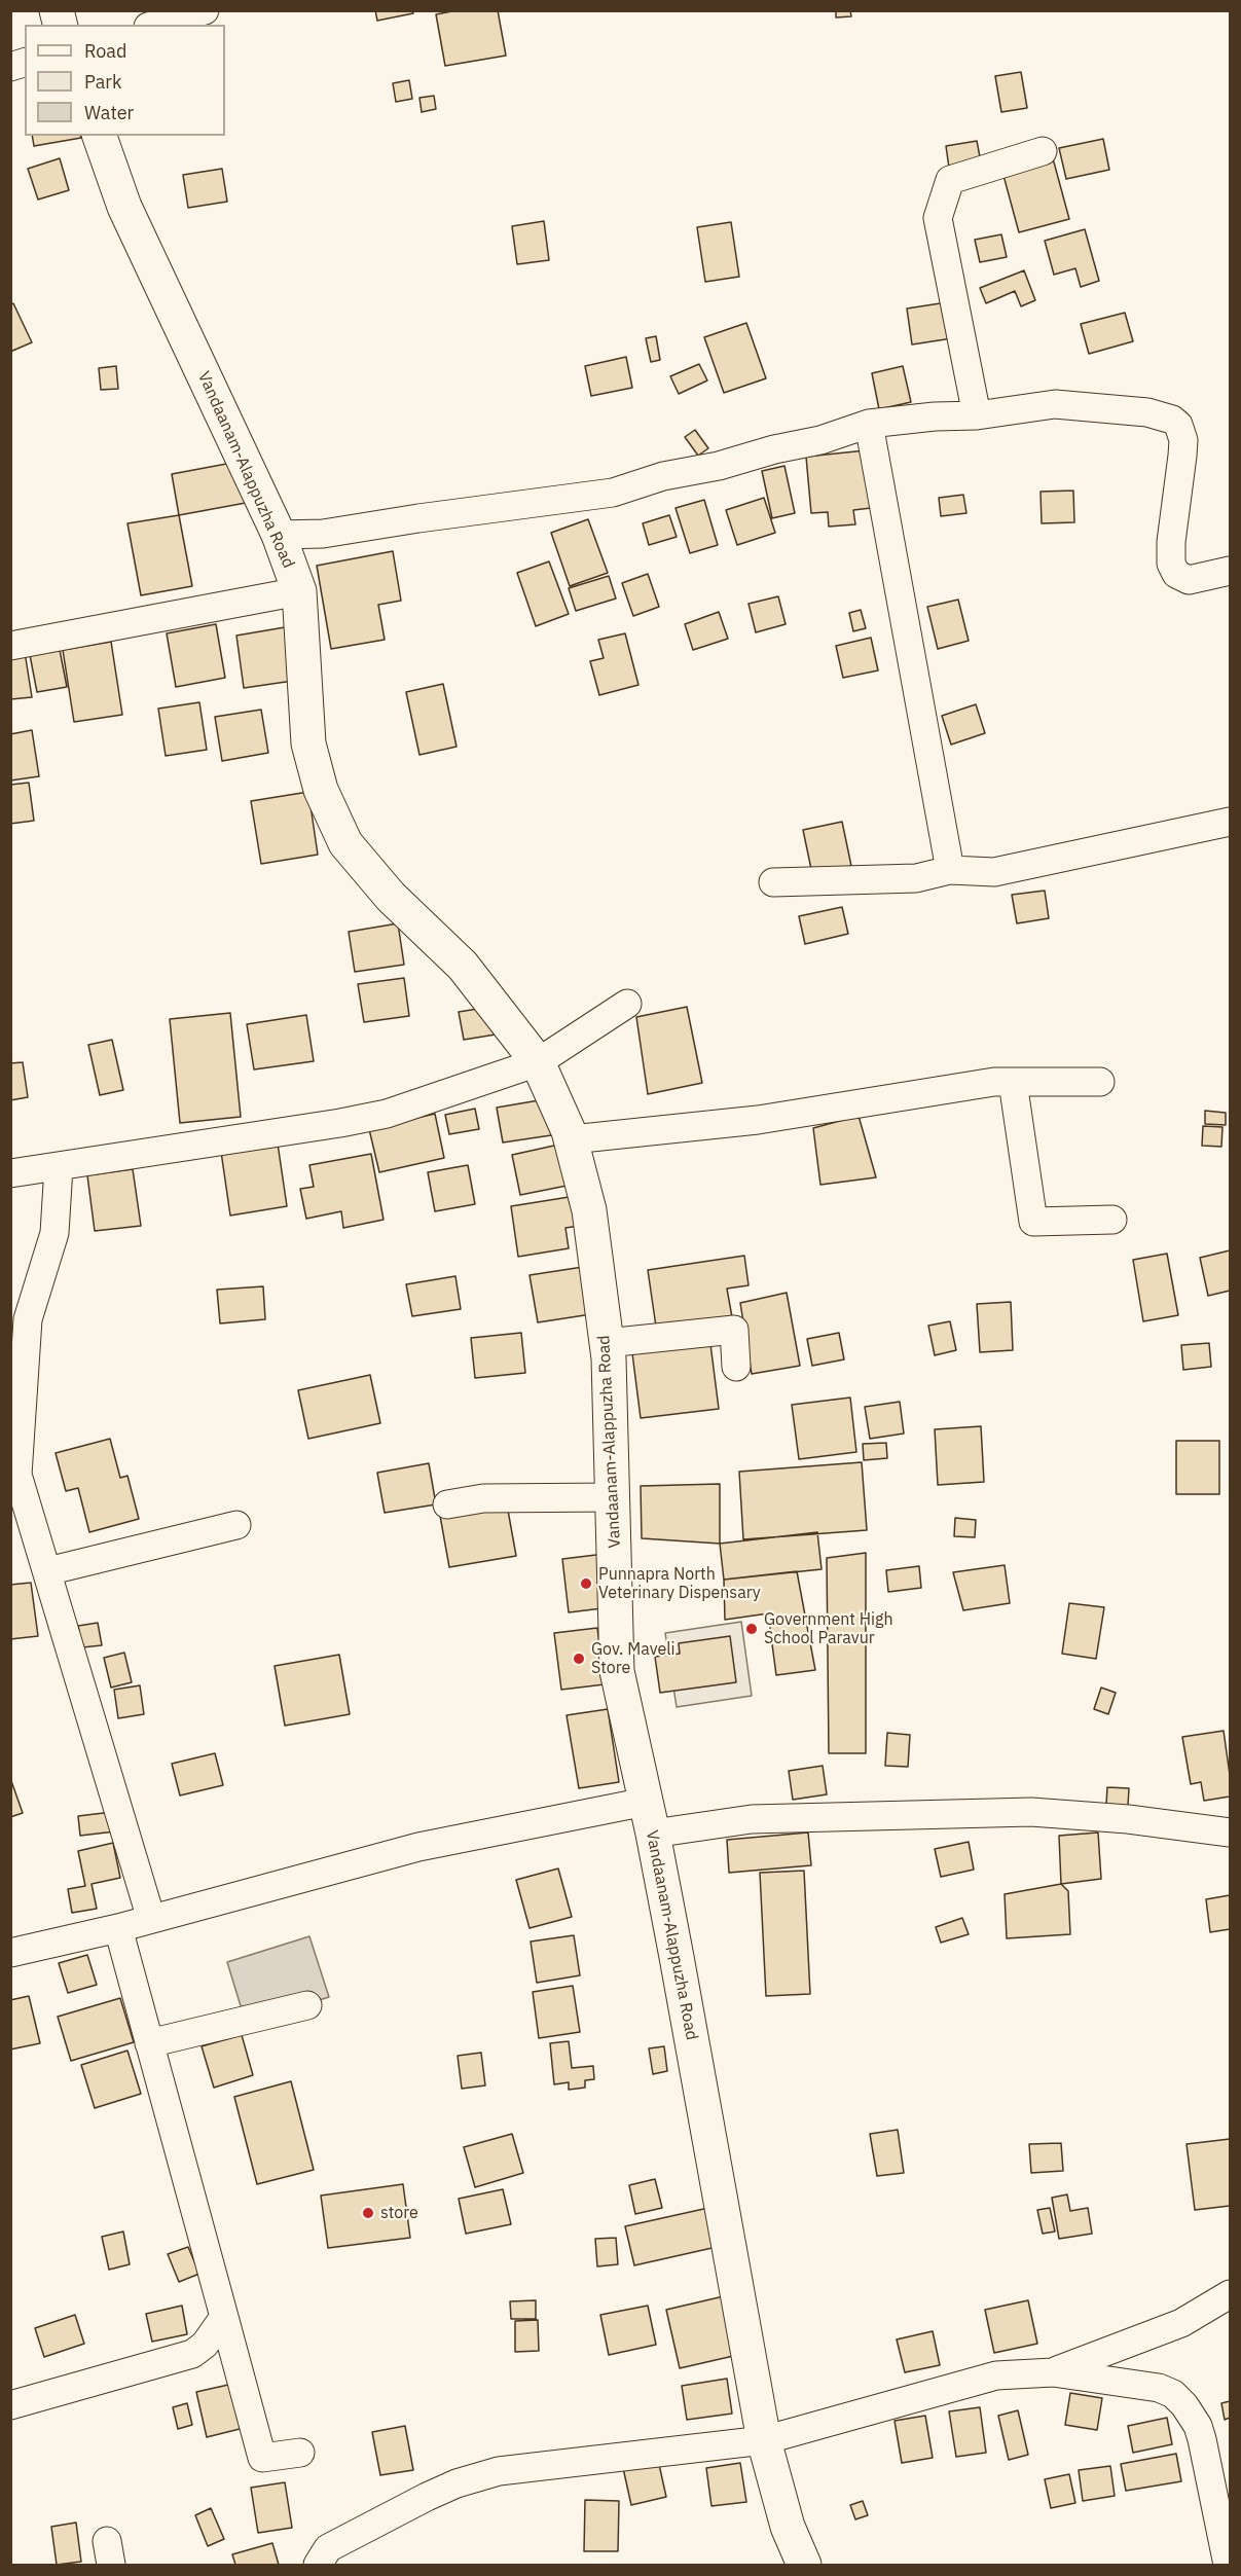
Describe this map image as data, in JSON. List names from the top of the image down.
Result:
{
  "streets": {
    "main road": ["Vandaanam-Alappuzha Road"]
  },
  "places": [
    "Punnapra North Veterinary Dispensary",
    "Government High School Paravur",
    "Gov. Maveli Store",
    "store"
  ],
  "legend": ["Road", "Park", "Water"]
}
